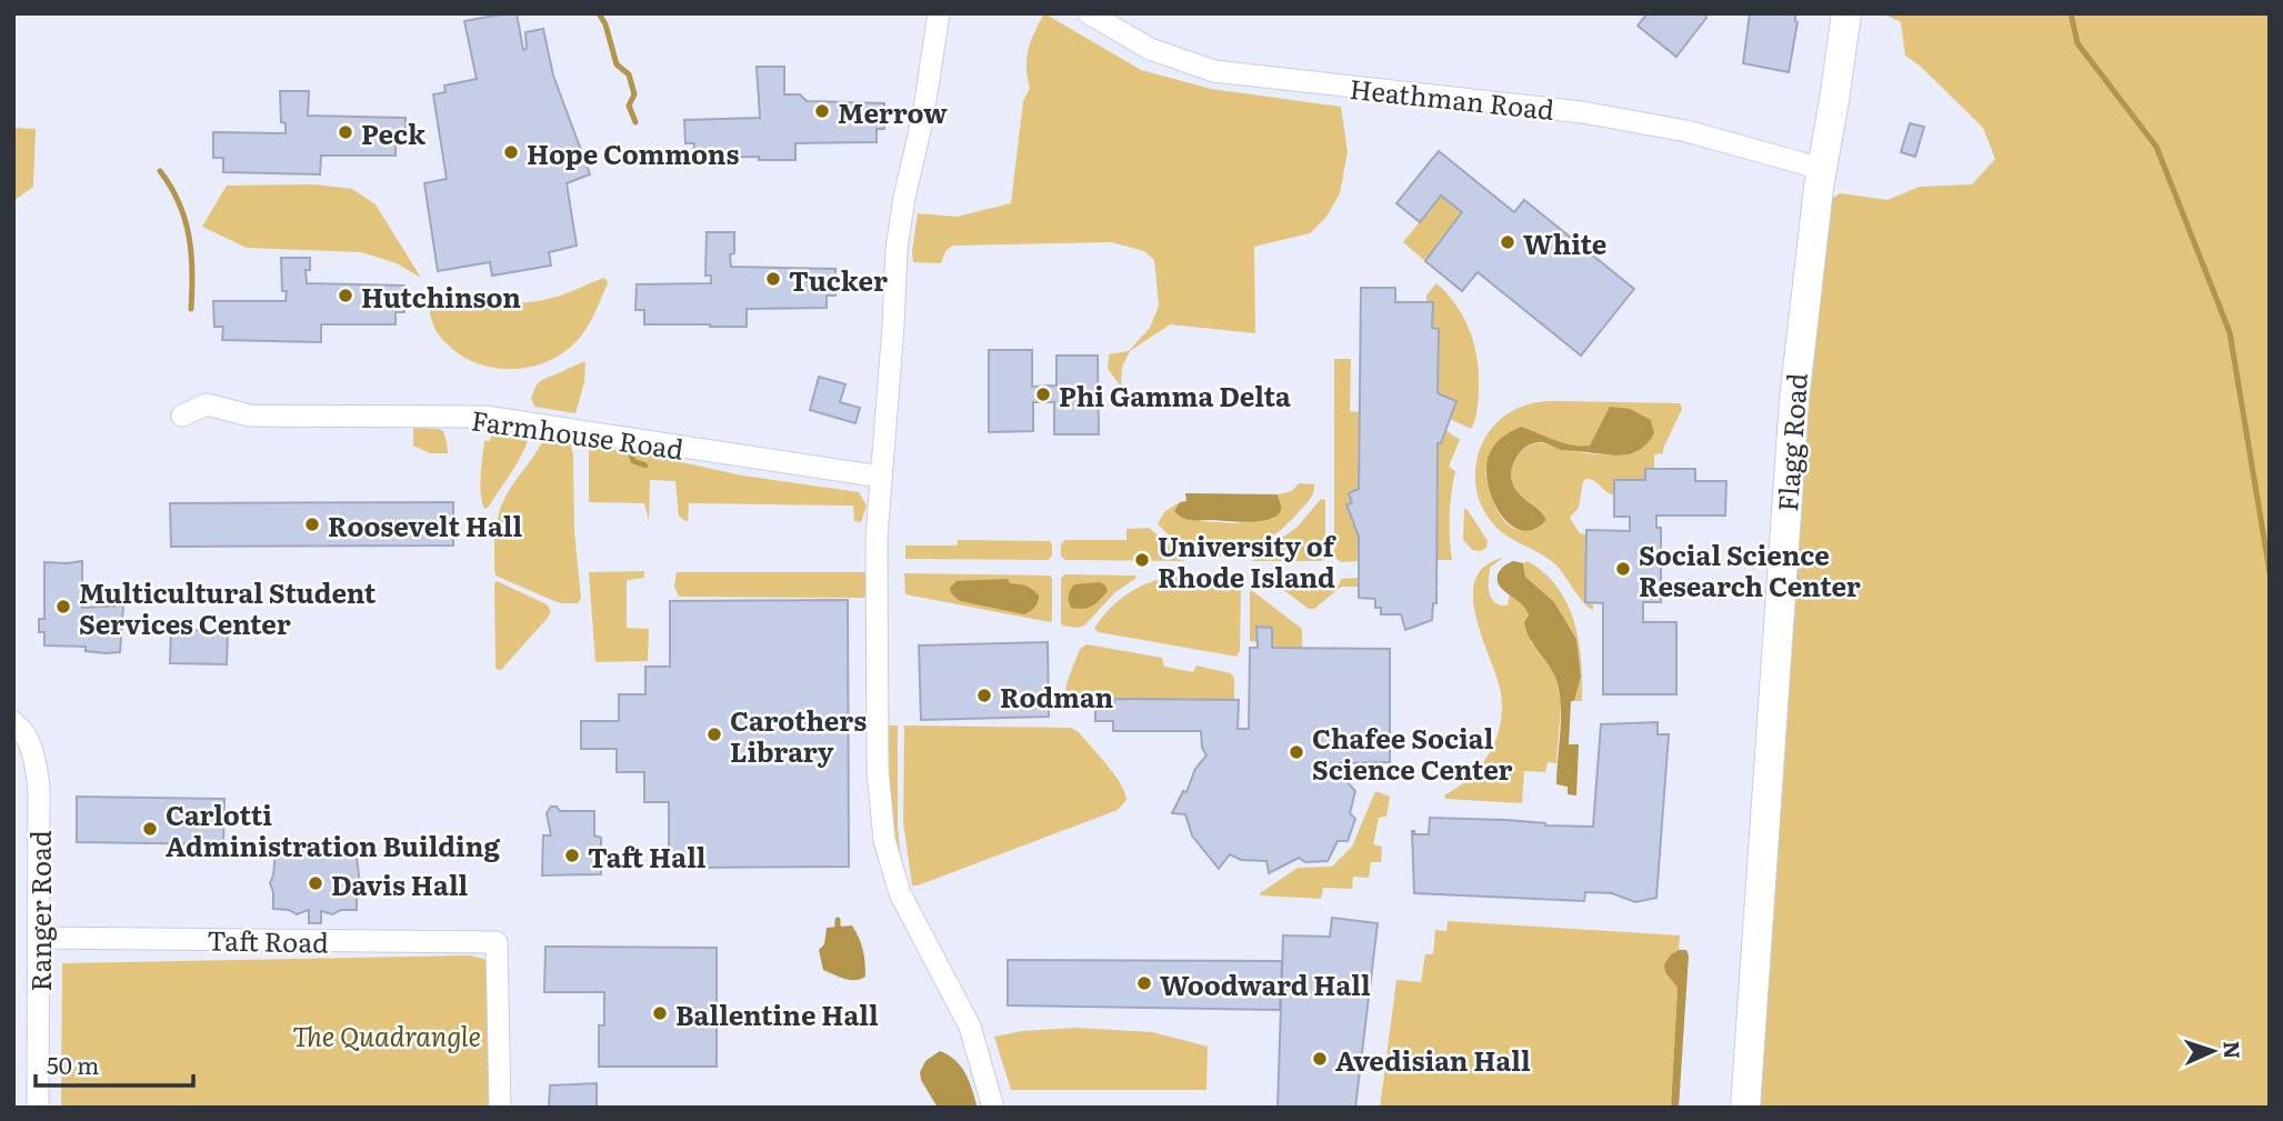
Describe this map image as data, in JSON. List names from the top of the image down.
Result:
{
  "streets": {
    "street": [
      "Heathman Road",
      "Farmhouse Road",
      "Flagg Road",
      "Ranger Road",
      "Taft Road"
    ]
  },
  "crossings": [
    ["Heathman Road", "Flagg Road"],
    ["Ranger Road", "Taft Road"]
  ],
  "parks": ["The Quadrangle"],
  "places": [
    "Merrow",
    "Peck",
    "Hope Commons",
    "White",
    "Tucker",
    "Hutchinson",
    "Phi Gamma Delta",
    "Roosevelt Hall",
    "University of Rhode Island",
    "Social Science Research Center",
    "Multicultural Student Services Center",
    "Rodman",
    "Carothers Library",
    "Chafee Social Science Center",
    "Carlotti Administration Building",
    "Taft Hall",
    "Davis Hall",
    "Woodward Hall",
    "Ballentine Hall",
    "Avedisian Hall"
  ],
  "scale_bar": "50 m",
  "north": "right"
}
